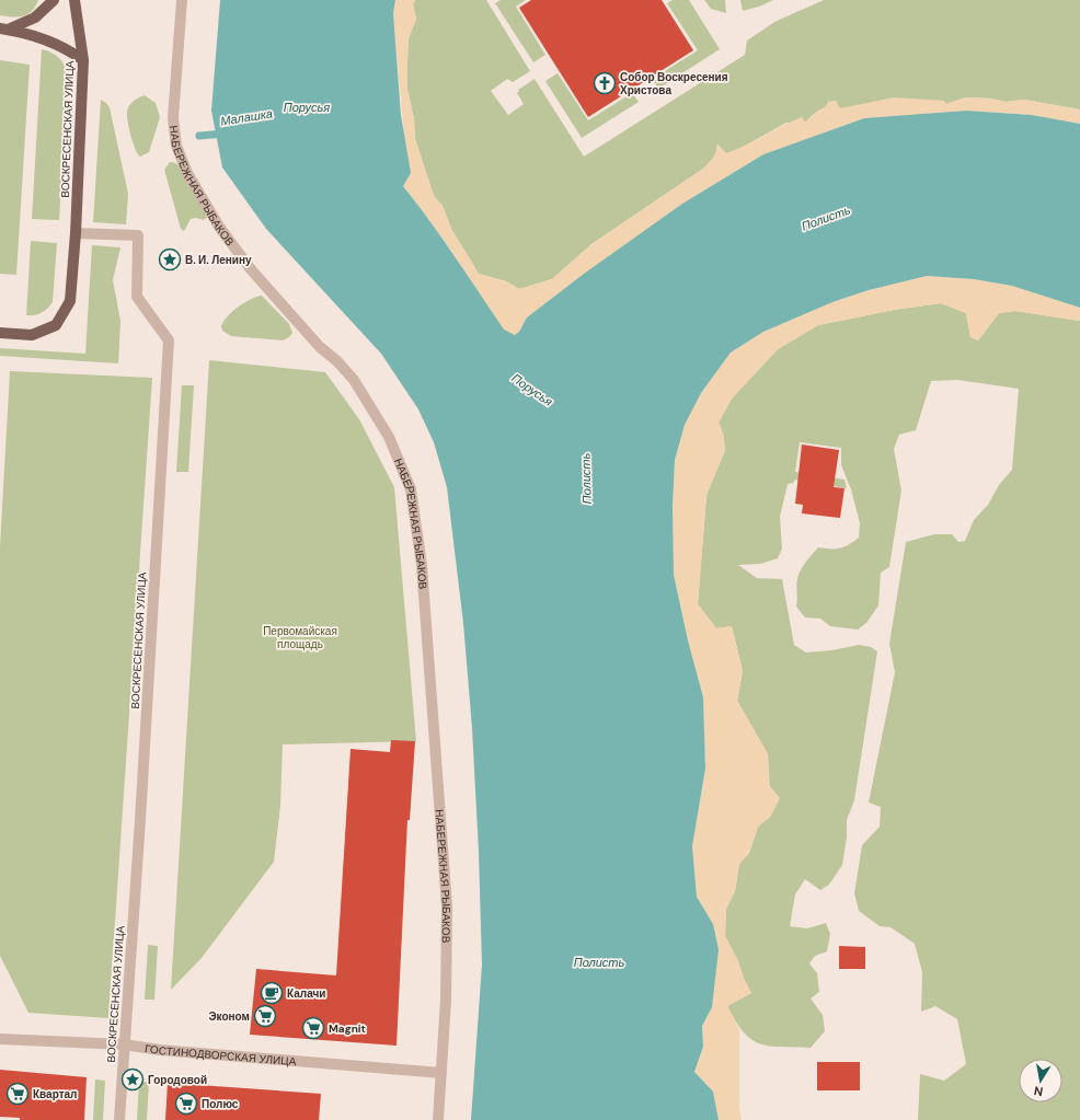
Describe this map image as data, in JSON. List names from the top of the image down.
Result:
{
  "streets": {
    "main road": ["ВОСКРЕСЕНСКАЯ УЛИЦА"],
    "street": ["НАБЕРЕЖНАЯ РЫБАКОВ", "ГОСТИНОДВОРСКАЯ УЛИЦА"]
  },
  "crossings": [
    ["ВОСКРЕСЕНСКАЯ УЛИЦА", "ГОСТИНОДВОРСКАЯ УЛИЦА"],
    ["НАБЕРЕЖНАЯ РЫБАКОВ", "ГОСТИНОДВОРСКАЯ УЛИЦА"]
  ],
  "water": ["Порусья", "Малашка", "Полисть"],
  "parks": ["Первомайская площадь"],
  "places": {
    "church": ["Собор Воскресения Христова"],
    "place": ["В. И. Ленину", "Городовой"],
    "cafe": ["Калачи"],
    "supermarket": [
      "Эконом",
      "Magnit",
      "Квартал",
      "Полюс"
    ]
  },
  "north": "bottom"
}
